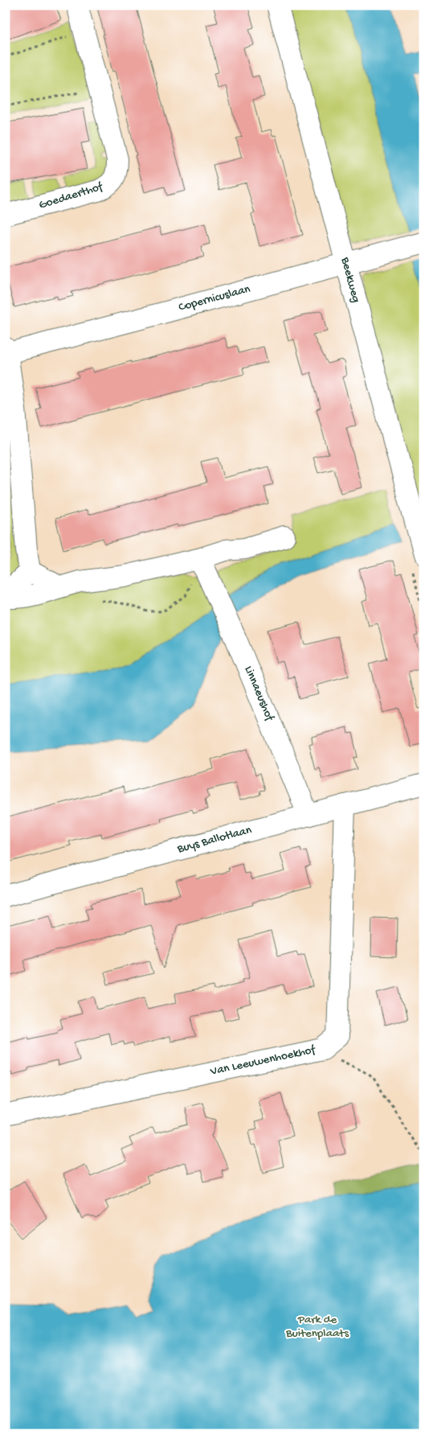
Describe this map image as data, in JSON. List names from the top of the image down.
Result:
{
  "streets": {
    "street": [
      "Goedaerthof",
      "Beekweg",
      "Copernicuslaan",
      "Linnaeushof",
      "Buys Ballotlaan",
      "Van Leeuwenhoekhof"
    ]
  },
  "crossings": [
    ["Beekweg", "Copernicuslaan"],
    ["Linnaeushof", "Buys Ballotlaan"],
    ["Buys Ballotlaan", "Van Leeuwenhoekhof"]
  ],
  "parks": ["Park de Buitenplaats"]
}
